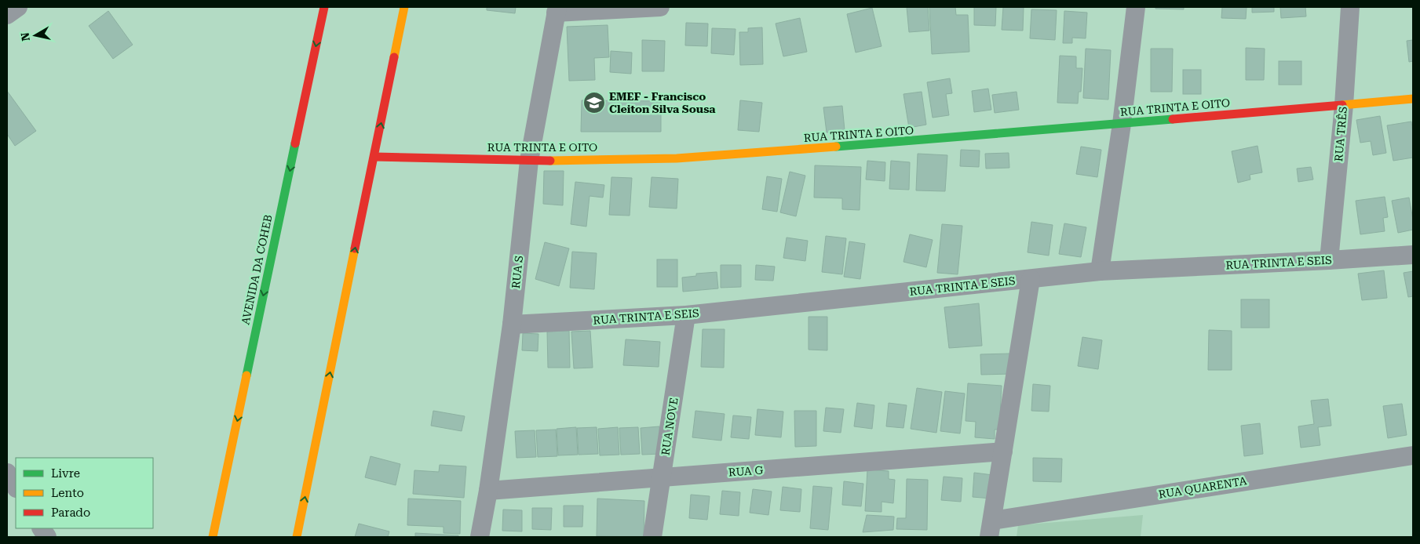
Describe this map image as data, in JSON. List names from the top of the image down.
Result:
{
  "streets": {
    "main road": ["RUA TRINTA E OITO", "AVENIDA DA COHEB"],
    "street": [
      "RUA TRÊS",
      "RUA TRINTA E SEIS",
      "RUA S",
      "RUA NOVE",
      "RUA G",
      "RUA QUARENTA"
    ]
  },
  "crossings": [
    ["RUA TRINTA E OITO", "RUA TRÊS"],
    ["RUA TRINTA E OITO", "RUA S"],
    ["RUA TRÊS", "RUA TRINTA E SEIS"],
    ["RUA TRINTA E SEIS", "RUA S"],
    ["RUA TRINTA E SEIS", "RUA NOVE"],
    ["RUA S", "RUA G"],
    ["RUA NOVE", "RUA G"]
  ],
  "one_way": ["AVENIDA DA COHEB"],
  "places": {
    "school or university": ["EMEF - Francisco Cleiton Silva Sousa"]
  },
  "legend": ["Livre", "Lento", "Parado"],
  "north": "left"
}
